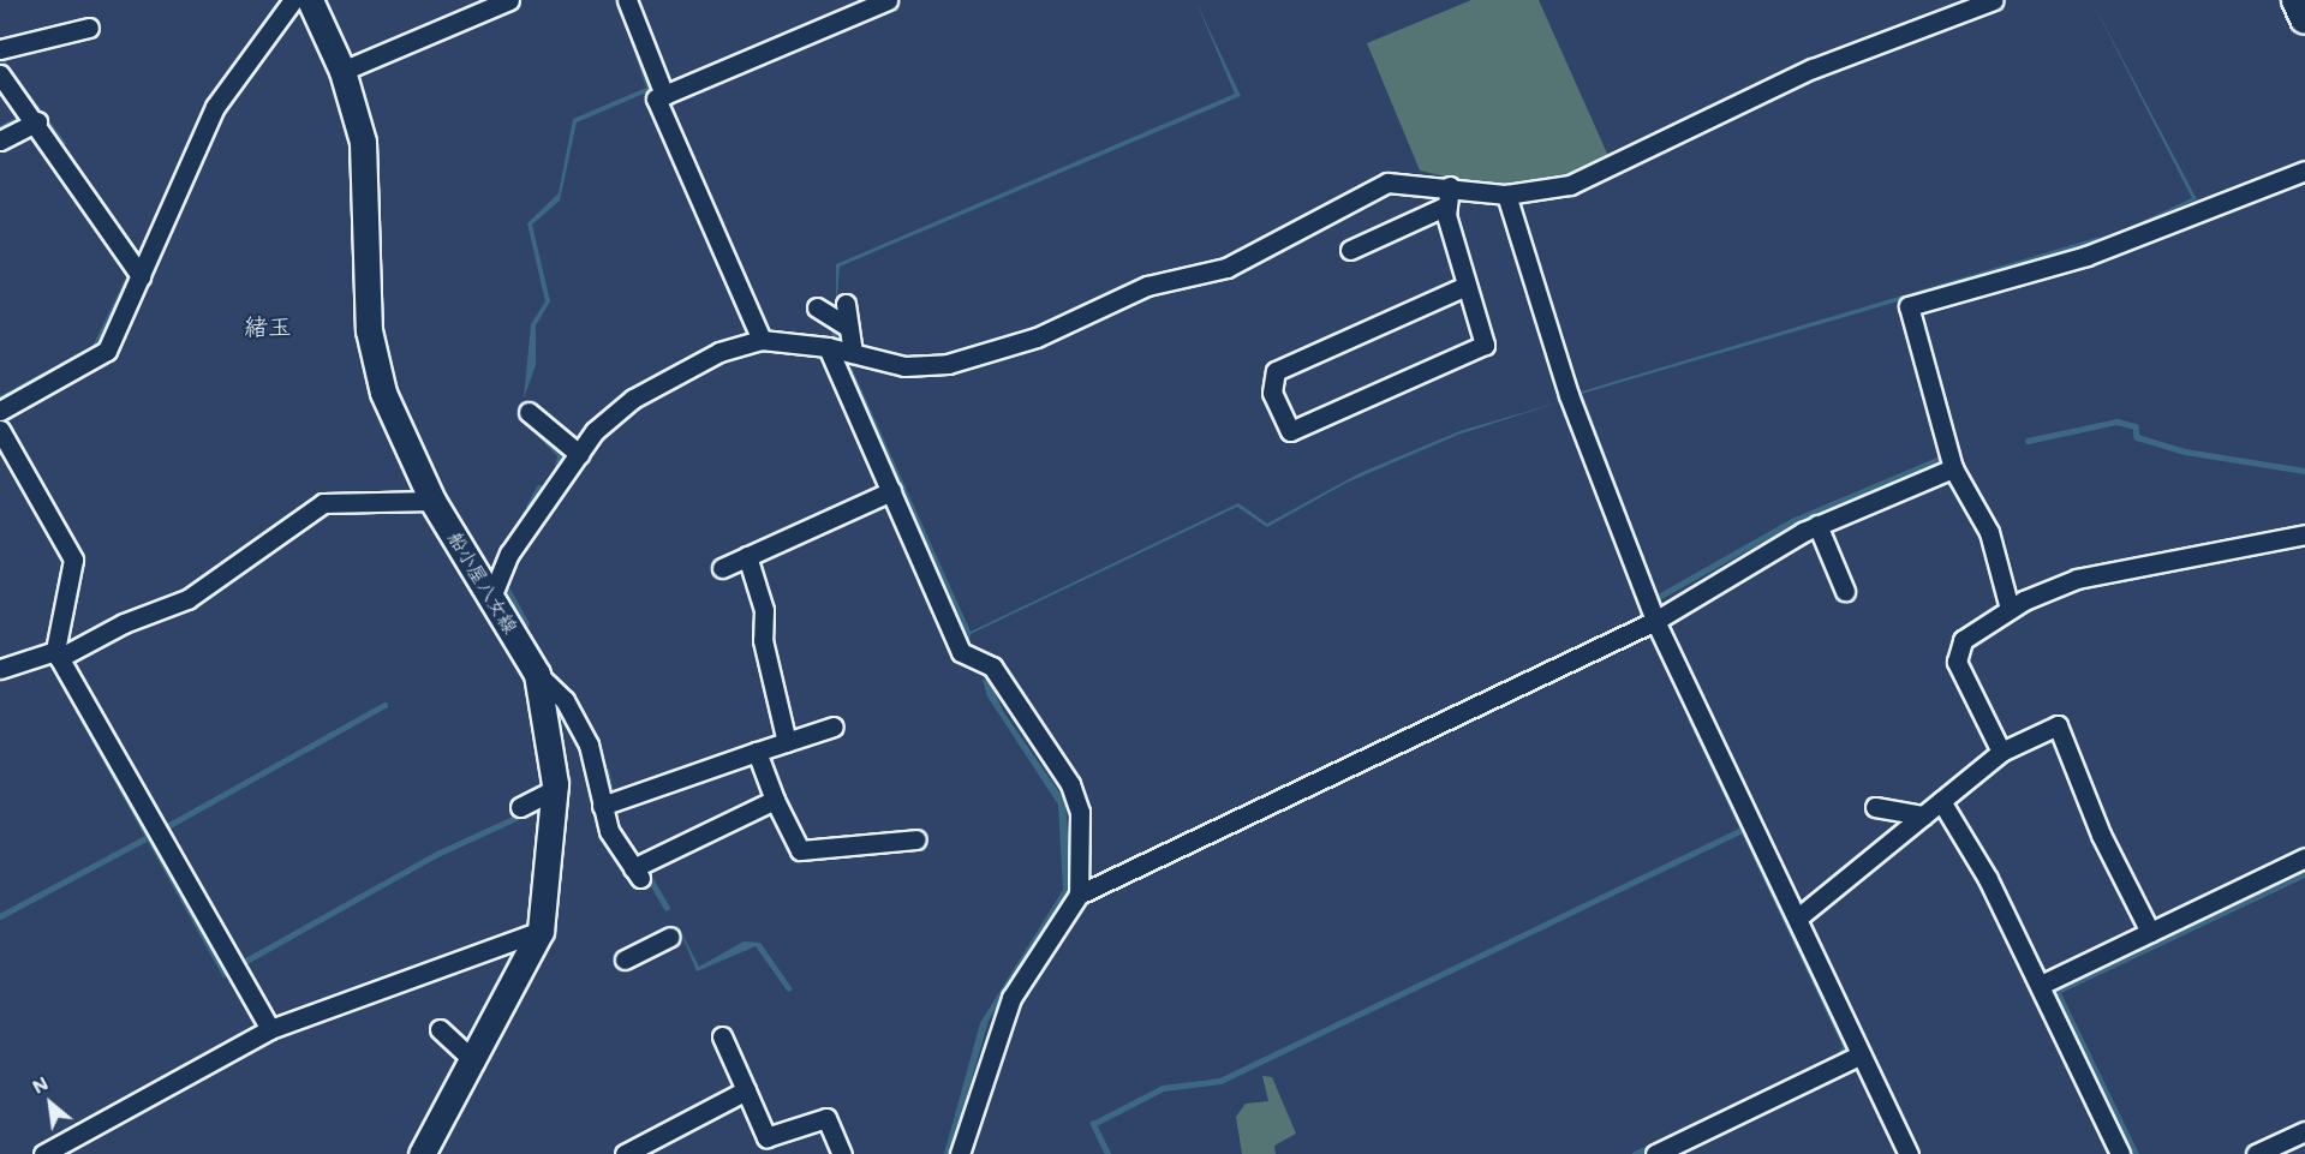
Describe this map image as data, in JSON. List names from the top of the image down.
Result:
{
  "streets": {
    "main road": ["船小屋八女線"]
  },
  "districts": ["緒玉"],
  "north": "top left"
}
